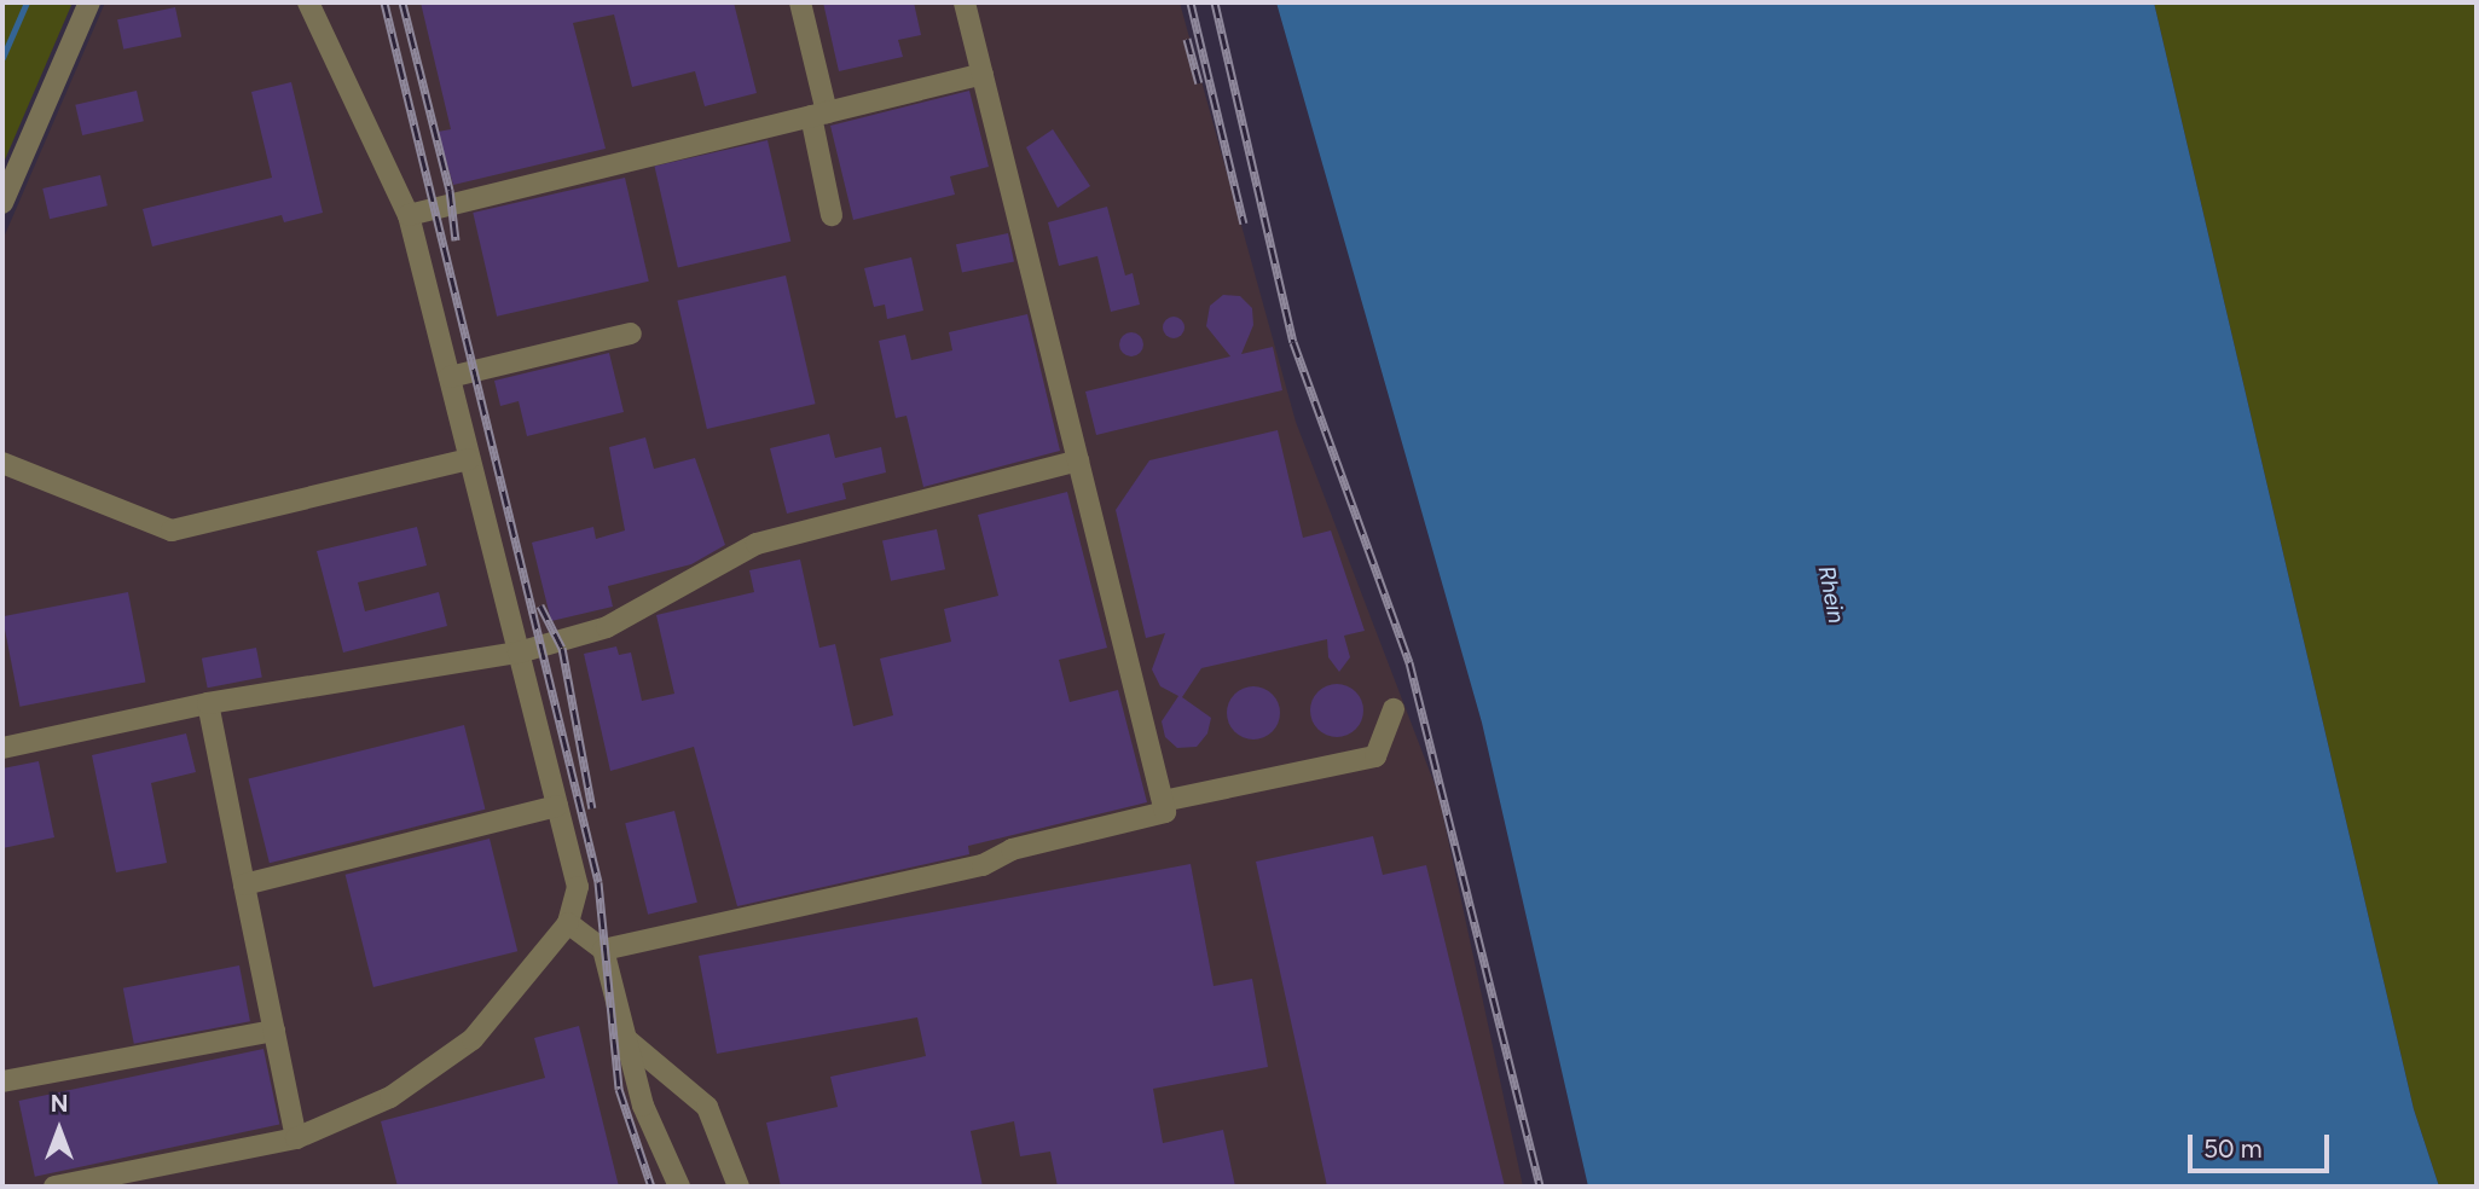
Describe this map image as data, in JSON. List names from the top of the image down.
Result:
{
  "water": ["Rhein"],
  "scale_bar": "50 m",
  "north": "top"
}
